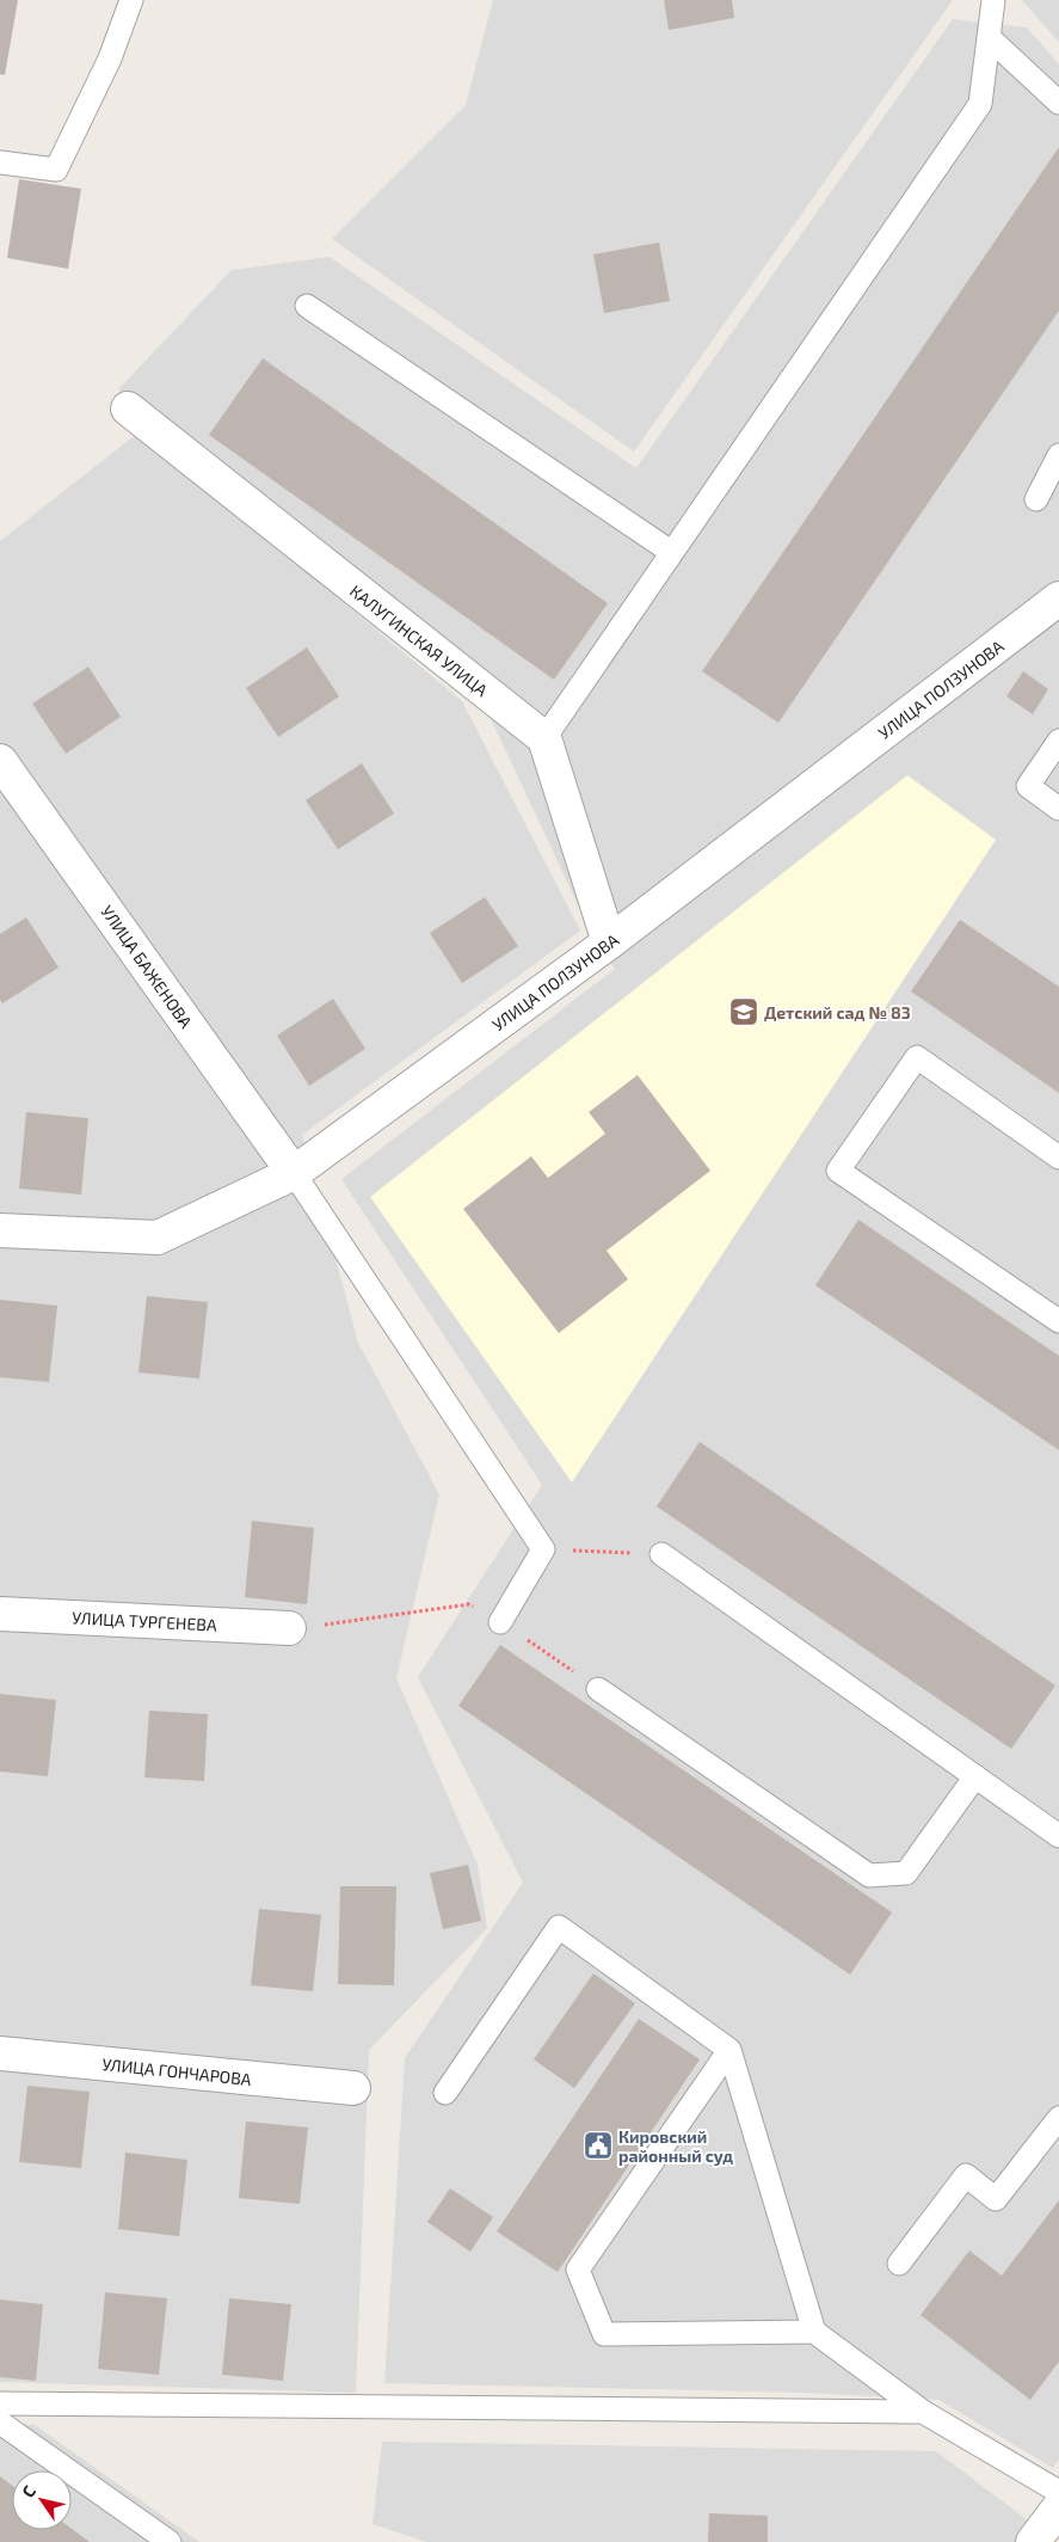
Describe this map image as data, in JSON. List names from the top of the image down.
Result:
{
  "streets": {
    "street": [
      "КАЛУГИНСКАЯ УЛИЦА",
      "УЛИЦА ПОЛЗУНОВА",
      "УЛИЦА БАЖЕНОВА",
      "УЛИЦА ТУРГЕНЕВА",
      "УЛИЦА ГОНЧАРОВА"
    ]
  },
  "crossings": [
    ["УЛИЦА ПОЛЗУНОВА", "УЛИЦА БАЖЕНОВА"]
  ],
  "places": {
    "school or university": ["Детский сад № 83"],
    "public building": ["Кировский районный суд"]
  },
  "north": "top left"
}
